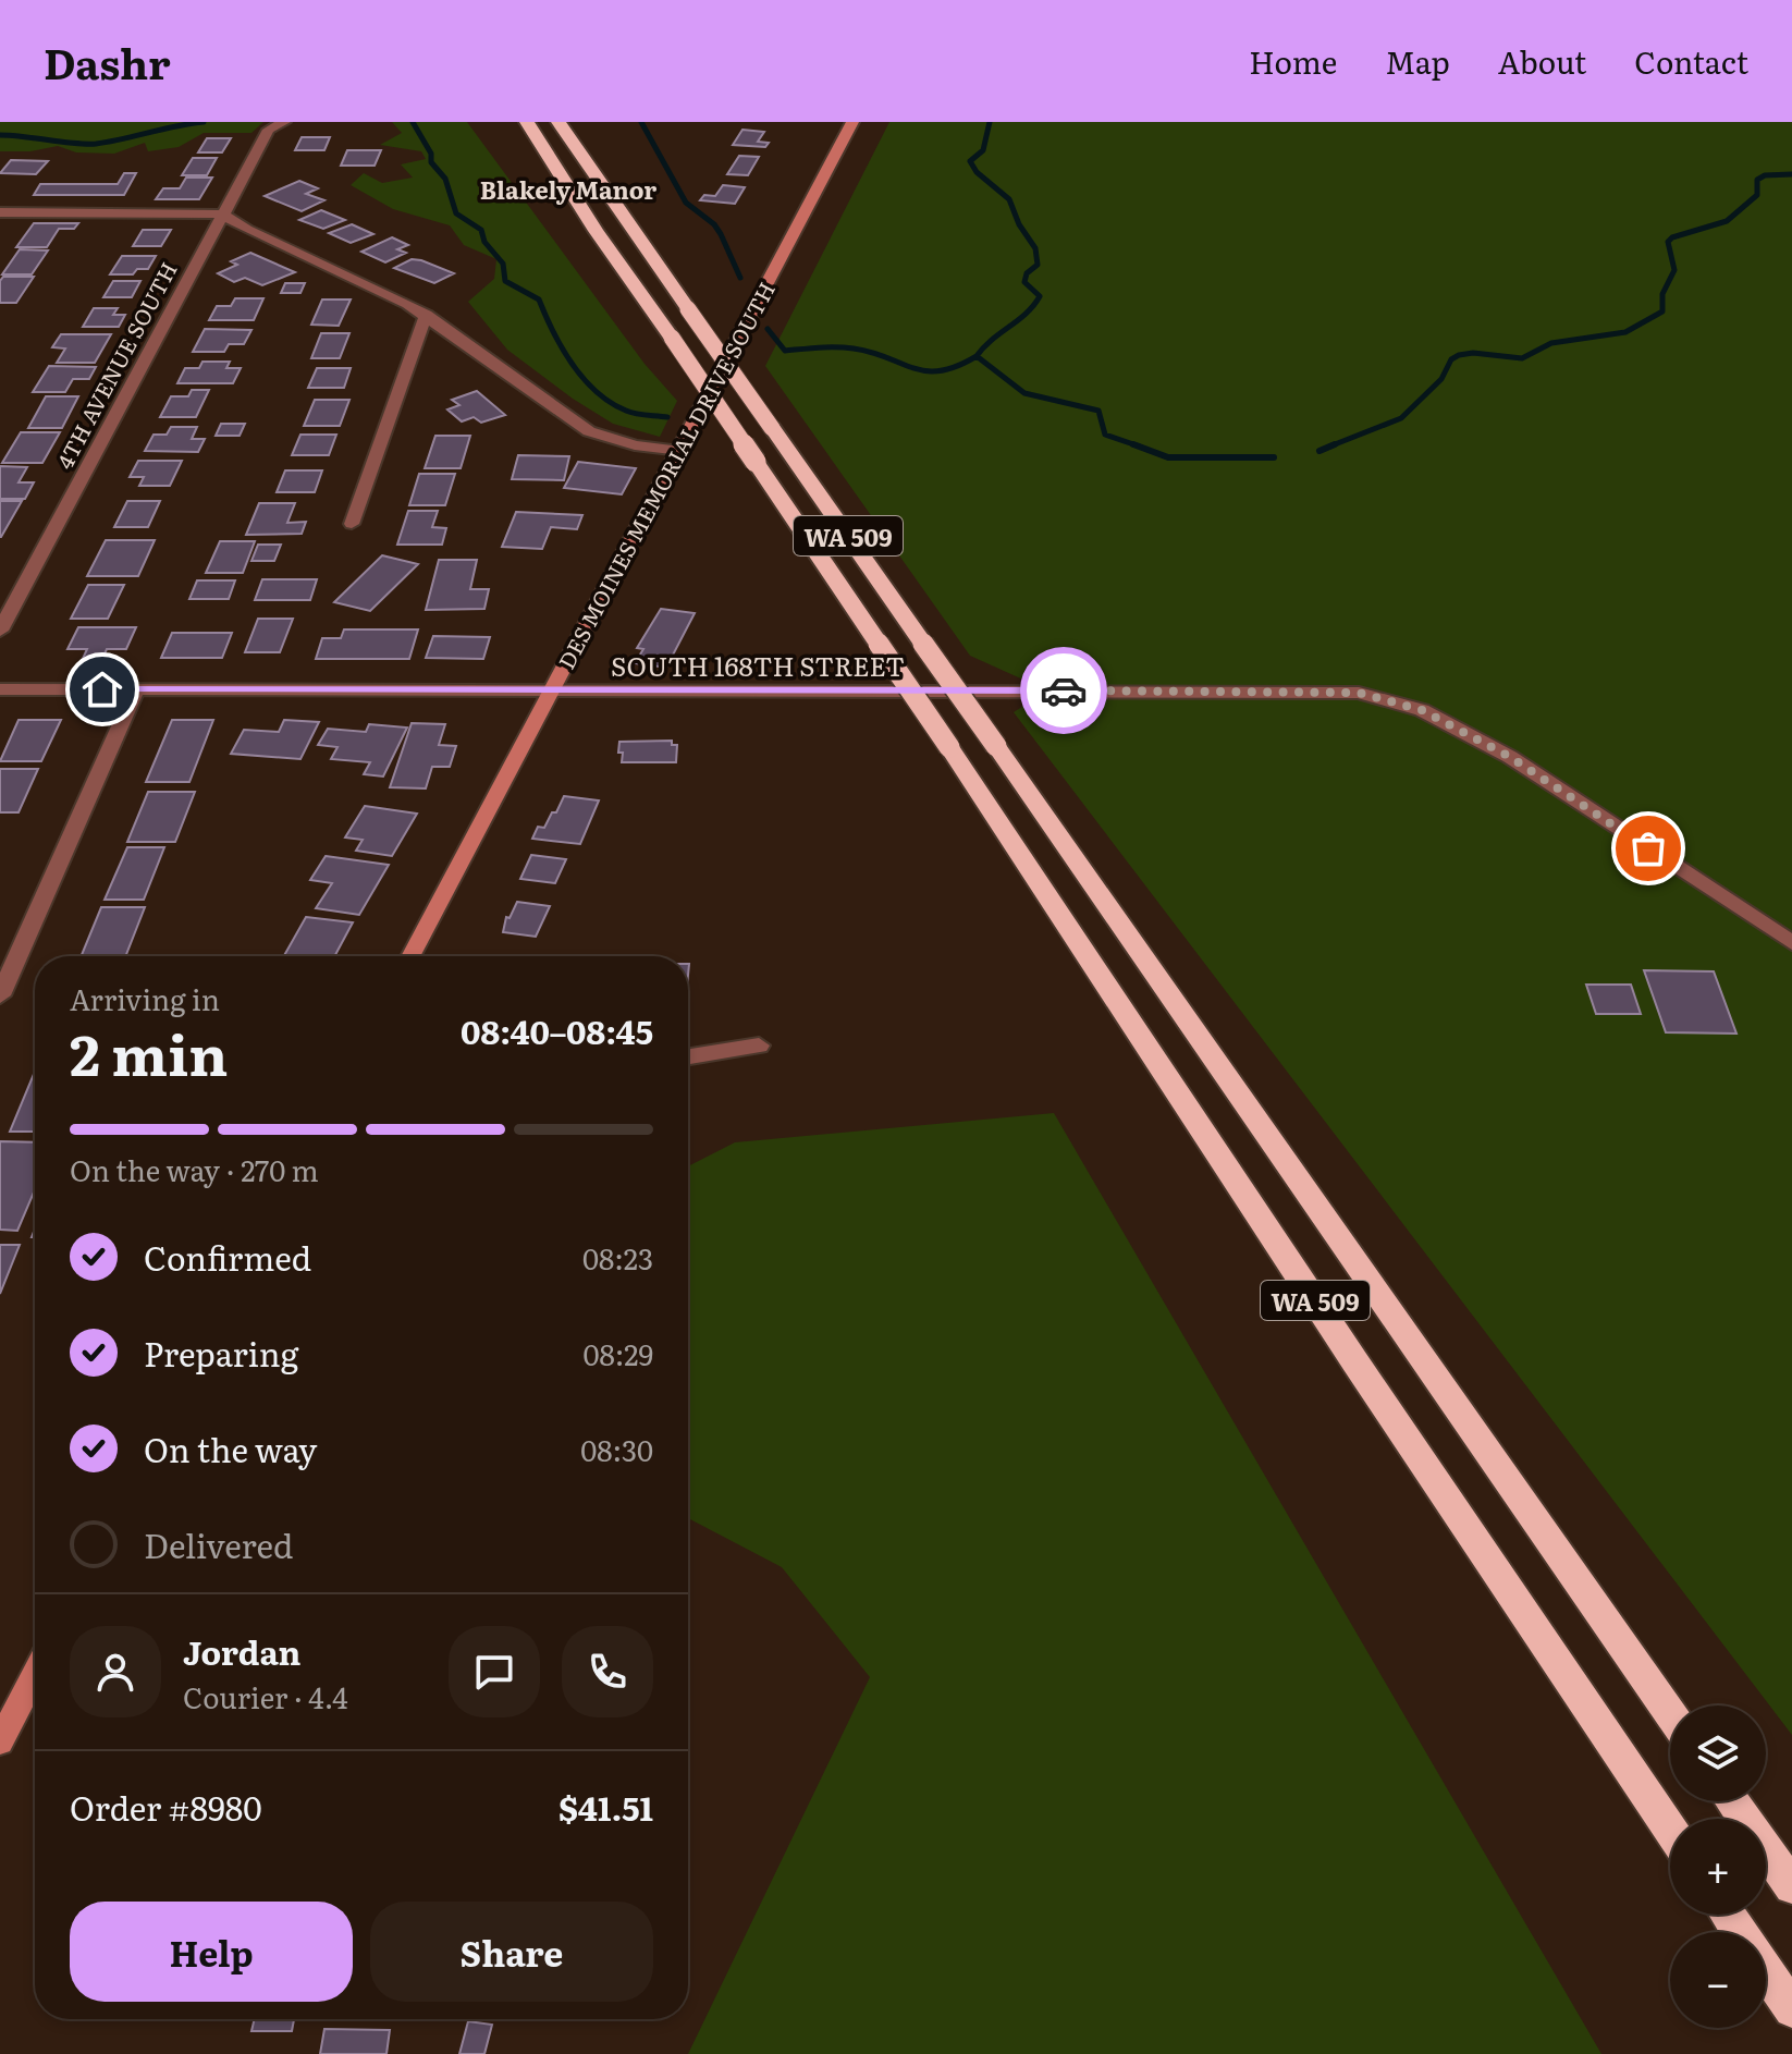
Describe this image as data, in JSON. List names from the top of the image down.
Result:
{
  "streets": {
    "highway": ["WA 509"],
    "main road": ["DES MOINES MEMORIAL DRIVE SOUTH"],
    "street": ["4TH AVENUE SOUTH", "SOUTH 168TH STREET"]
  },
  "crossings": [
    ["DES MOINES MEMORIAL DRIVE SOUTH", "SOUTH 168TH STREET"]
  ],
  "districts": ["Blakely Manor"],
  "page": {
    "header": "Dashr",
    "nav": [
      "Home",
      "Map",
      "About",
      "Contact"
    ],
    "heading": ["2 min", "Arriving in", "08:40–08:45"],
    "panel": [
      "Jordan",
      "Courier · 4.4",
      "Order #8980",
      "$41.51"
    ],
    "bar": "On the way · 270 m",
    "list": [
      ["Confirmed", "08:23"],
      ["Preparing", "08:29"],
      ["On the way", "08:30"],
      "Delivered"
    ],
    "map_buttons": ["+", "−"],
    "buttons": ["Help", "Share"]
  }
}
